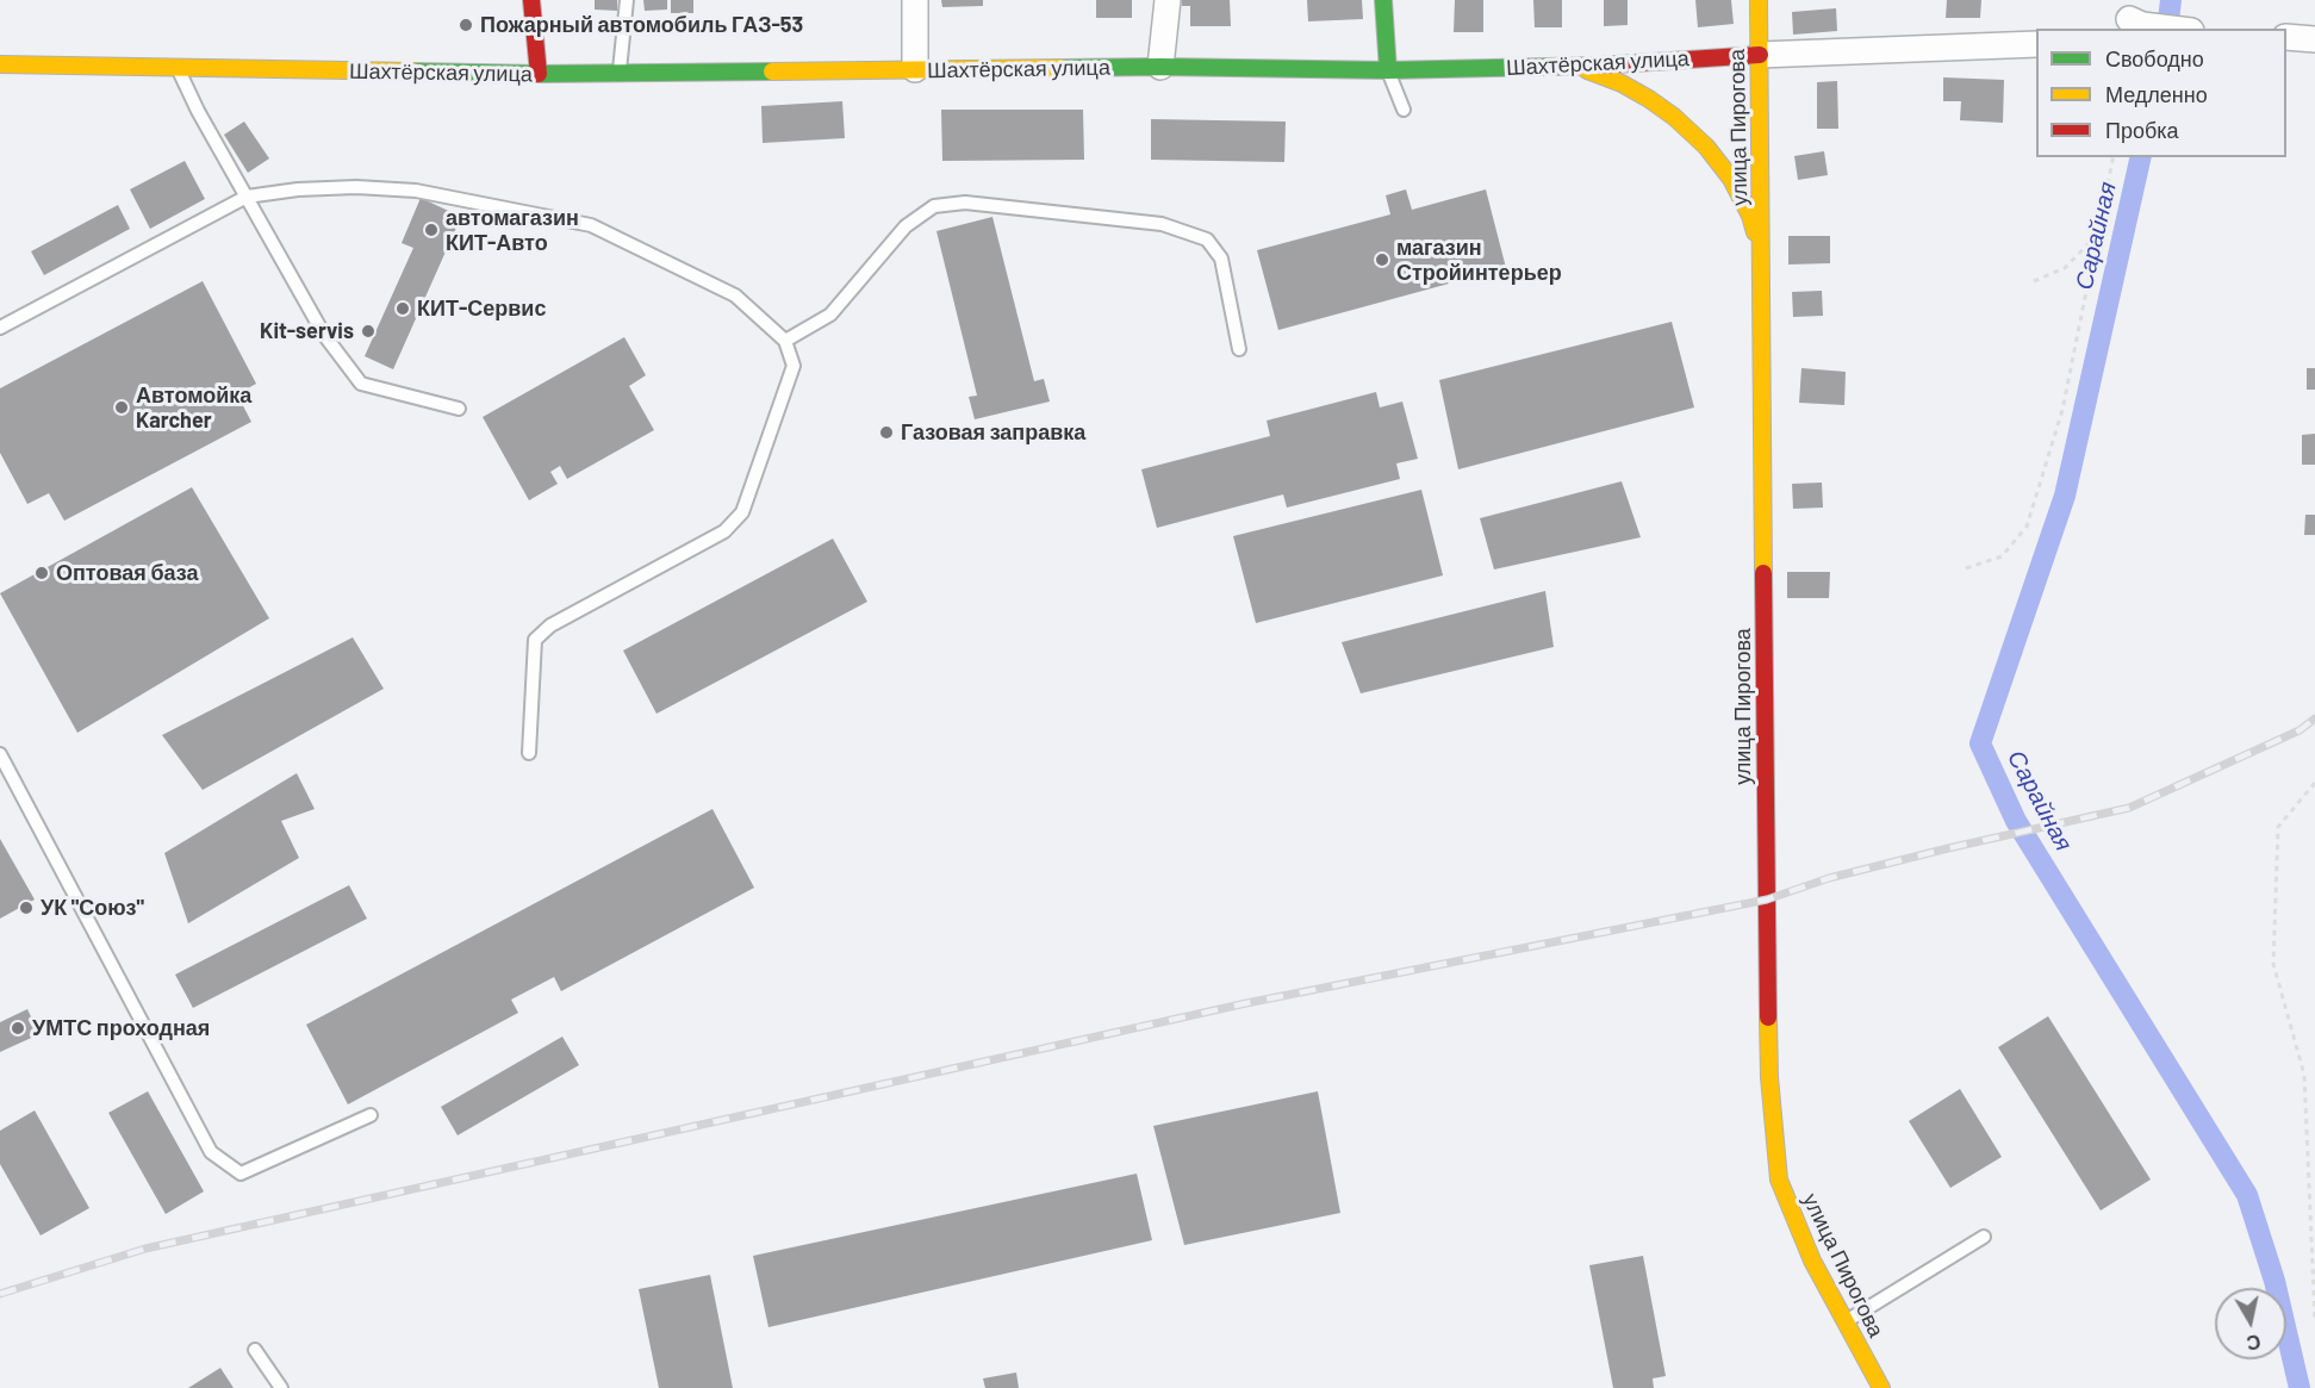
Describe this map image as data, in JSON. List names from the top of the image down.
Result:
{
  "streets": {
    "main road": ["Шахтёрская улица", "улица Пирогова"]
  },
  "crossings": [
    ["Шахтёрская улица", "улица Пирогова"]
  ],
  "water": ["Сарайная"],
  "places": [
    "Пожарный автомобиль ГАЗ-53",
    "автомагазин КИТ-Авто",
    "магазин Стройинтерьер",
    "КИТ-Сервис",
    "Kit-servis",
    "Автомойка Karcher",
    "Газовая заправка",
    "Оптовая база",
    "УК \"Союз\"",
    "УМТС проходная"
  ],
  "legend": ["Свободно", "Медленно", "Пробка"],
  "north": "bottom"
}
